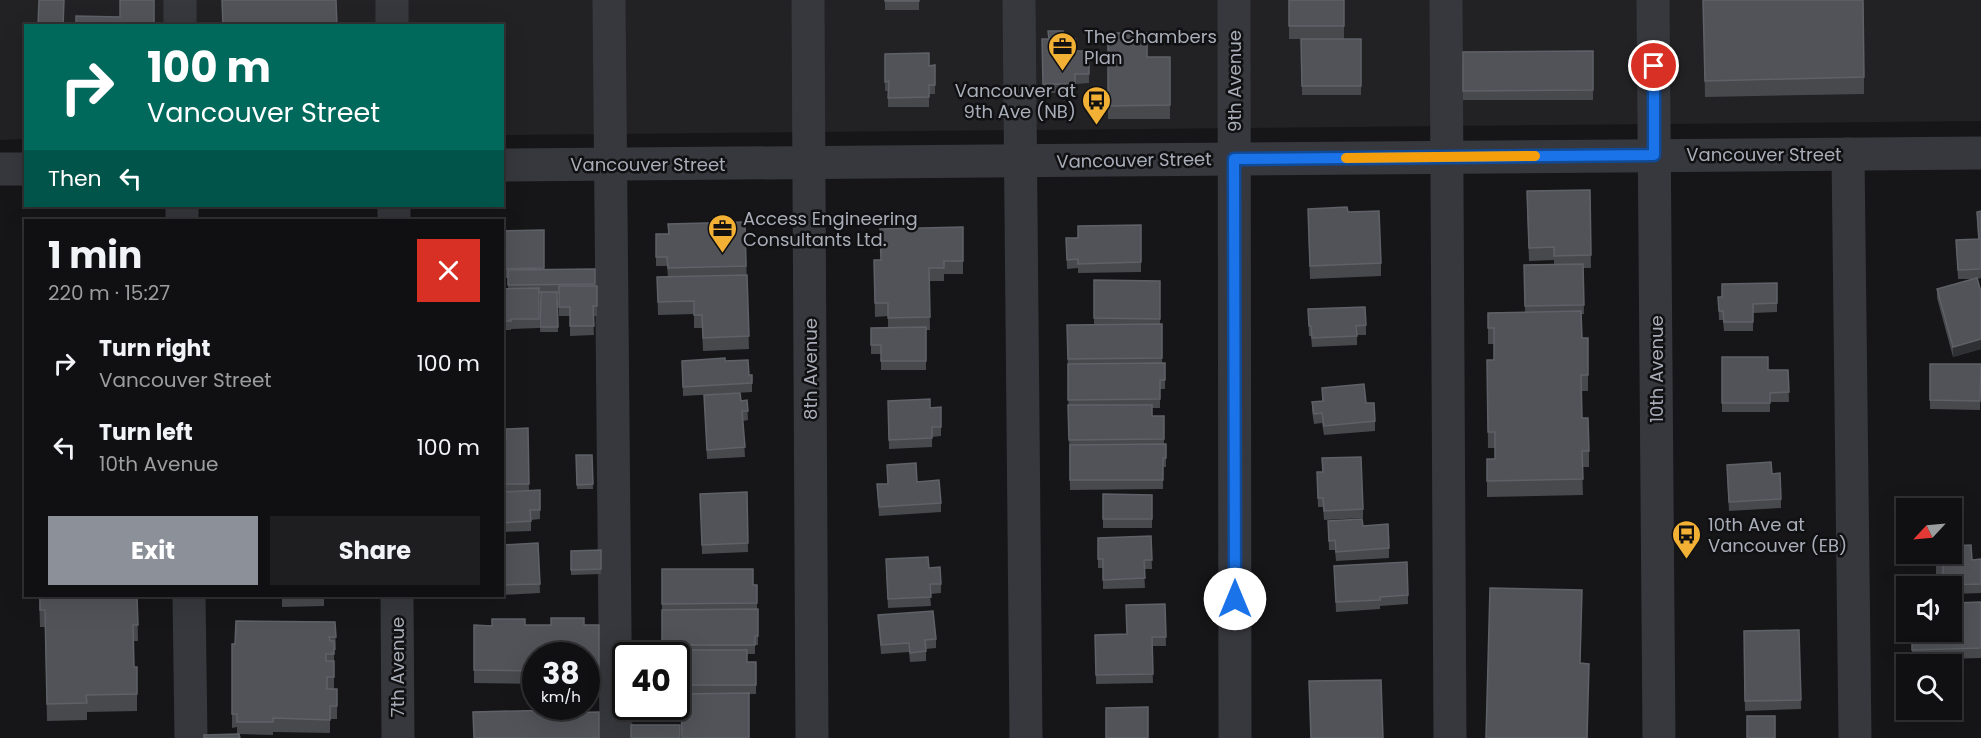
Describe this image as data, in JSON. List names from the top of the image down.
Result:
{
  "streets": {
    "street": [
      "9th Avenue",
      "Vancouver Street",
      "8th Avenue",
      "10th Avenue",
      "7th Avenue"
    ]
  },
  "crossings": [
    ["9th Avenue", "Vancouver Street"],
    ["Vancouver Street", "8th Avenue"],
    ["Vancouver Street", "10th Avenue"]
  ],
  "places": {
    "office": ["The Chambers Plan", "Access Engineering Consultants Ltd."],
    "bus stop": ["Vancouver at 9th Ave (NB)", "10th Ave at Vancouver (EB)"]
  },
  "north": "bottom left",
  "page": {
    "turn": ["100 m", "Vancouver Street"],
    "then": "Then",
    "heading": ["1 min", "220 m · 15:27"],
    "list": [
      {
        "name": "Turn right",
        "note": "Vancouver Street",
        "value": "100 m"
      },
      {
        "name": "Turn left",
        "note": "10th Avenue",
        "value": "100 m"
      }
    ],
    "buttons": ["Exit", "Share"],
    "speed": "38 km/h",
    "limit": "40"
  }
}
